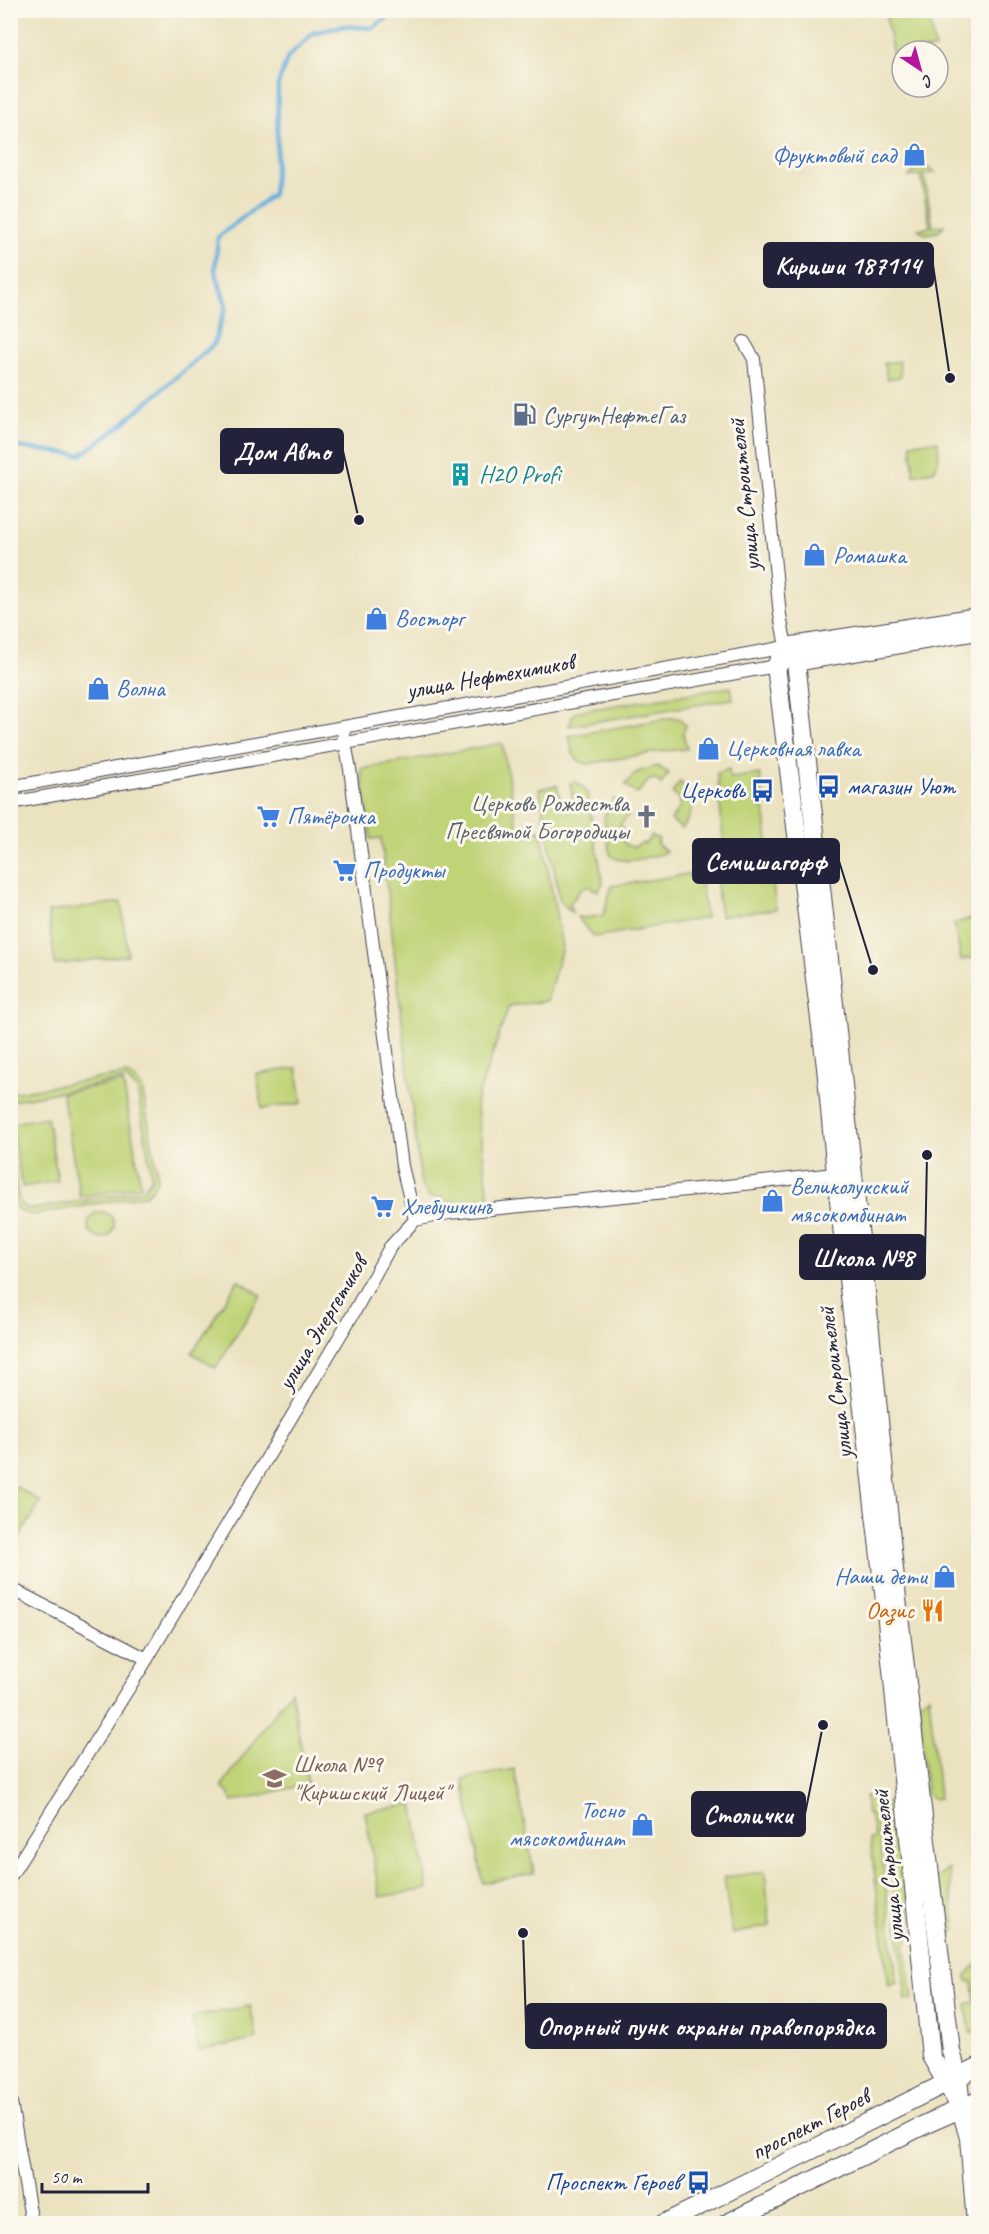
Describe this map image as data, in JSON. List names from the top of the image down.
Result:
{
  "streets": {
    "street": [
      "улица Строителей",
      "улица Нефтехимиков",
      "улица Энергетиков",
      "проспект Героев"
    ]
  },
  "crossings": [
    ["улица Строителей", "улица Нефтехимиков"],
    ["улица Строителей", "проспект Героев"]
  ],
  "places": {
    "shop": [
      "Фруктовый сад",
      "Ромашка",
      "Восторг",
      "Волна",
      "Церковная лавка",
      "Великолукский мясокомбинат",
      "Наши дети",
      "Тосно мясокомбинат"
    ],
    "other": [
      "Кириши 187114",
      "Дом Авто",
      "Семишагофф",
      "Школа №8",
      "Столички",
      "Опорный пунк охраны правопорядка"
    ],
    "fuel station": ["СургутНефтеГаз"],
    "building": ["H2O Profi"],
    "bus stop": ["магазин Уют", "Церковь", "Проспект Героев"],
    "supermarket": ["Пятёрочка", "Продукты", "Хлебушкинъ"],
    "church": ["Церковь Рождества Пресвятой Богородицы"],
    "restaurant": ["Оазис"],
    "school or university": ["Школа №9 \"Киришский Лицей\""]
  },
  "scale_bar": "50 m",
  "north": "bottom right"
}
